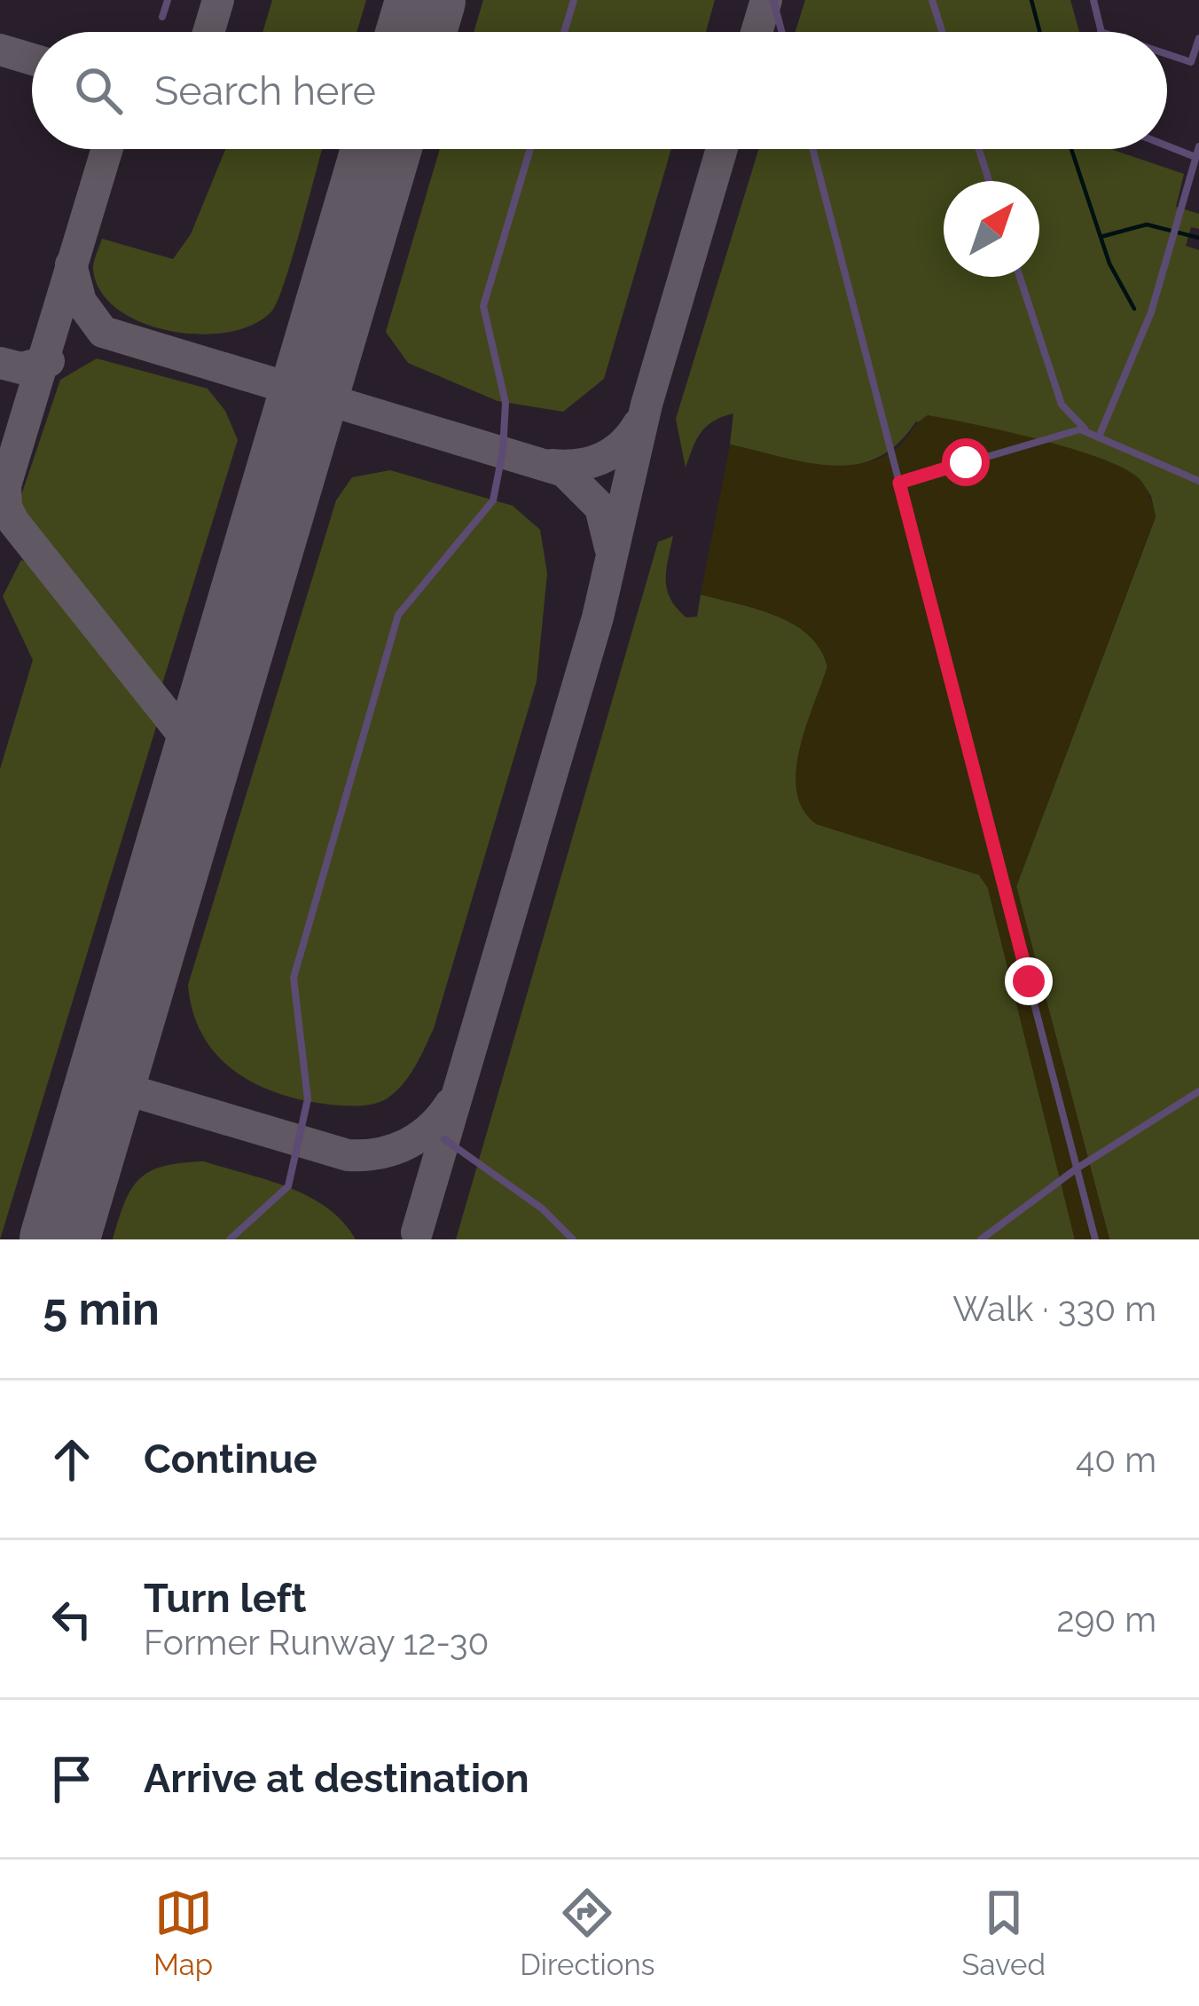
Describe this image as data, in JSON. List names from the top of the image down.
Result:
{
  "north": "top right",
  "page": {
    "search": "Search here",
    "heading": ["5 min", "Walk · 330 m"],
    "list": [
      ["Continue", "40 m"],
      ["Turn left", "Former Runway 12-30", "290 m"],
      "Arrive at destination"
    ],
    "nav": ["Map", "Directions", "Saved"]
  }
}
